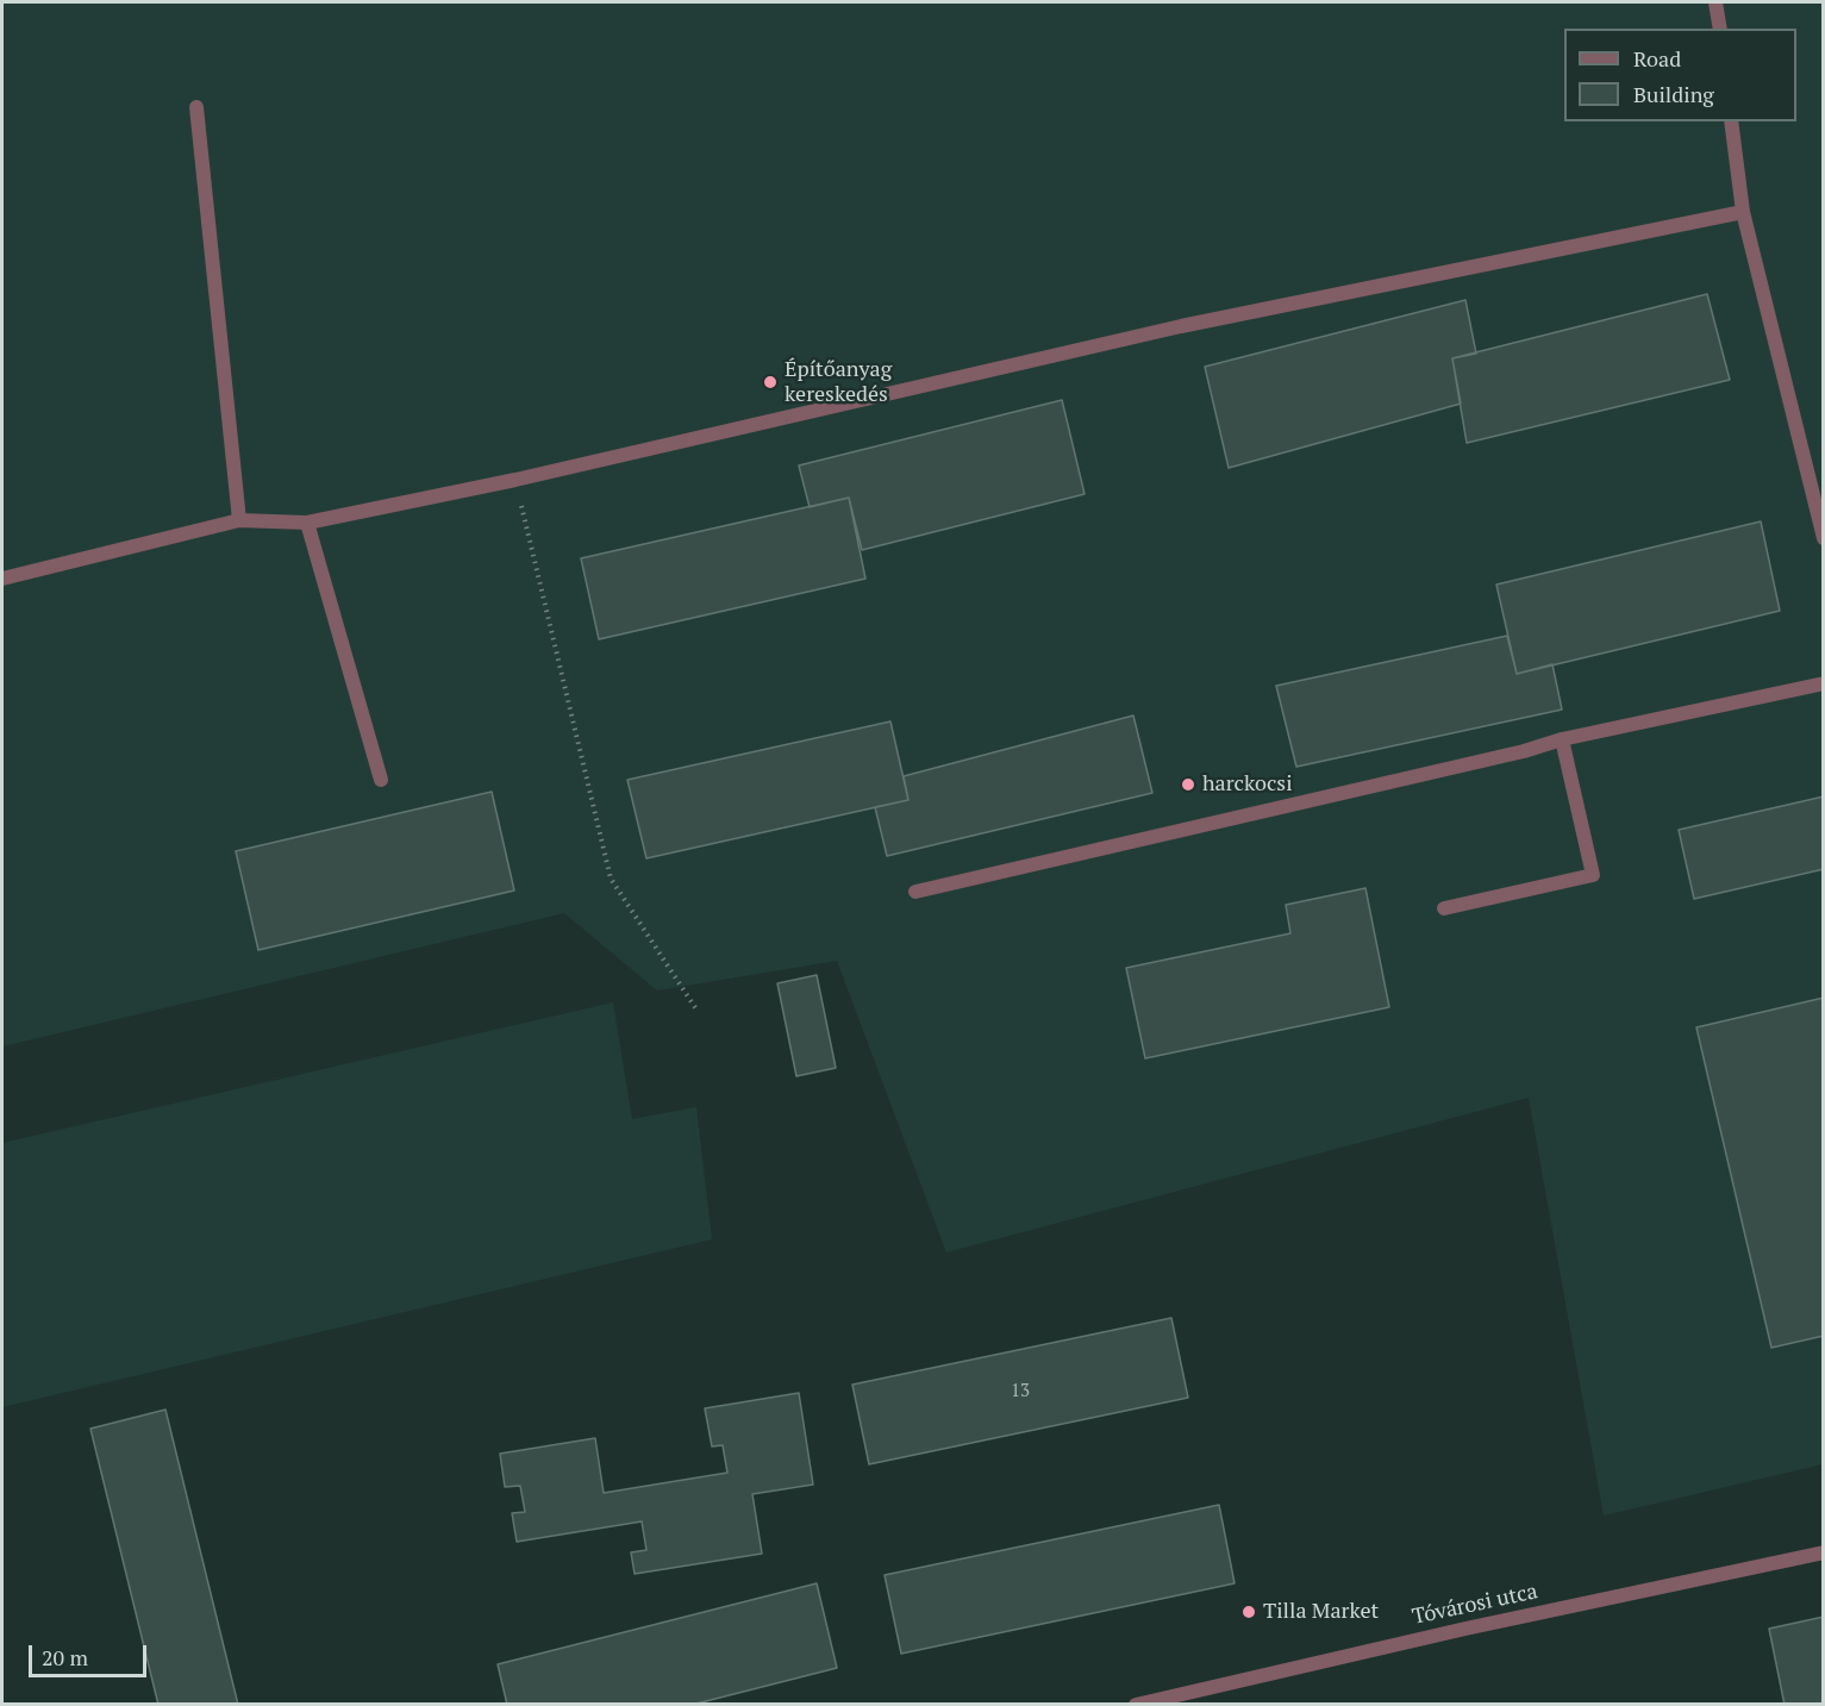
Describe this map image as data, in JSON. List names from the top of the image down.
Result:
{
  "streets": {
    "street": ["Tóvárosi utca"]
  },
  "places": ["Építőanyag kereskedés", "harckocsi", "Tilla Market"],
  "house_numbers": ["13"],
  "legend": ["Road", "Building"],
  "scale_bar": "20 m"
}
